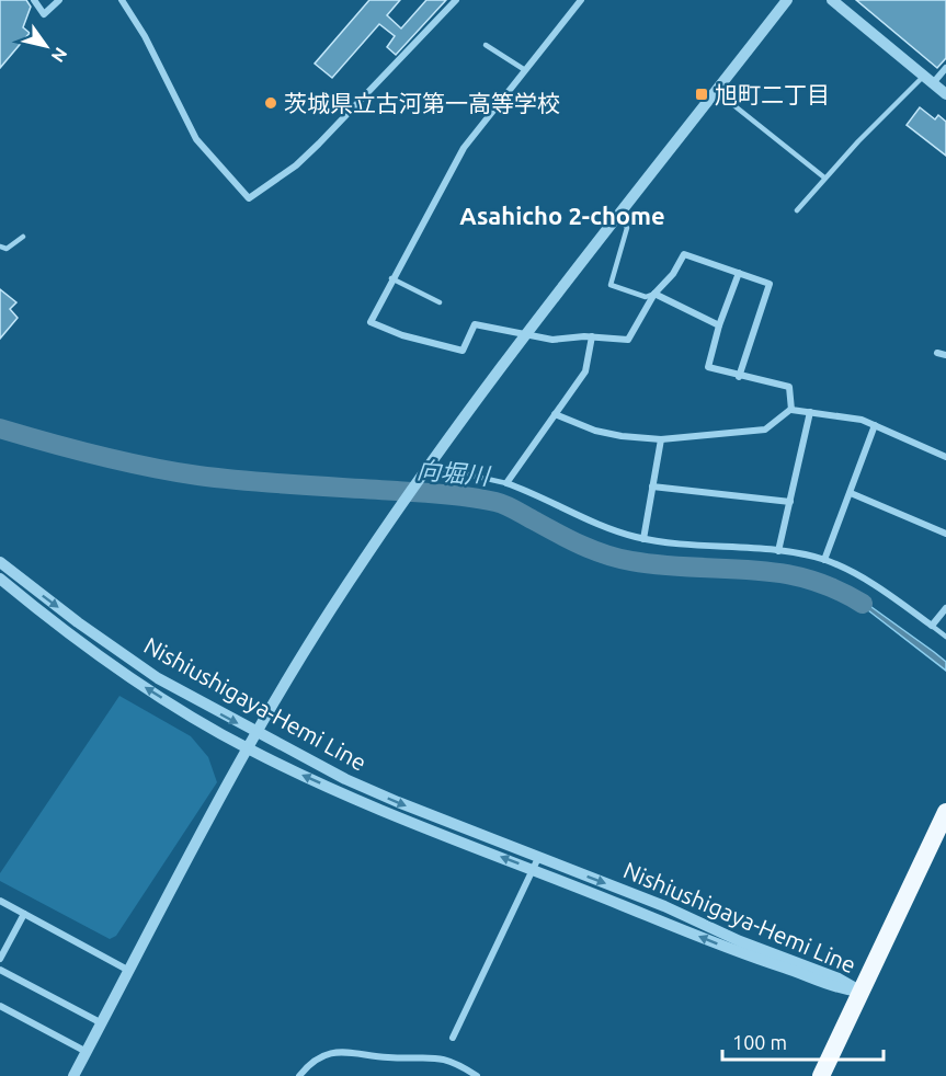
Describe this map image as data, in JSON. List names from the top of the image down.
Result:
{
  "streets": {
    "street": ["Nishiushigaya-Hemi Line"]
  },
  "districts": ["Asahicho 2-chome"],
  "water": ["向堀川"],
  "places": {
    "transit": ["旭町二丁目"],
    "other": ["茨城県立古河第一高等学校"]
  },
  "scale_bar": "100 m",
  "north": "bottom right"
}
